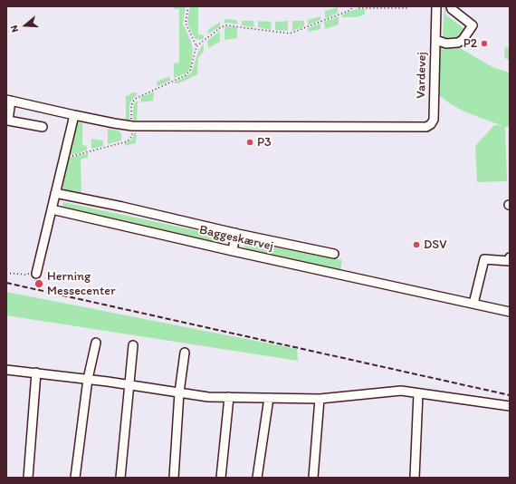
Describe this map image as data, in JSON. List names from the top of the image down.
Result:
{
  "streets": {
    "street": ["Vardevej", "Baggeskærvej"]
  },
  "places": [
    "P2",
    "P3",
    "DSV",
    "Herning Messecenter"
  ],
  "north": "left"
}
